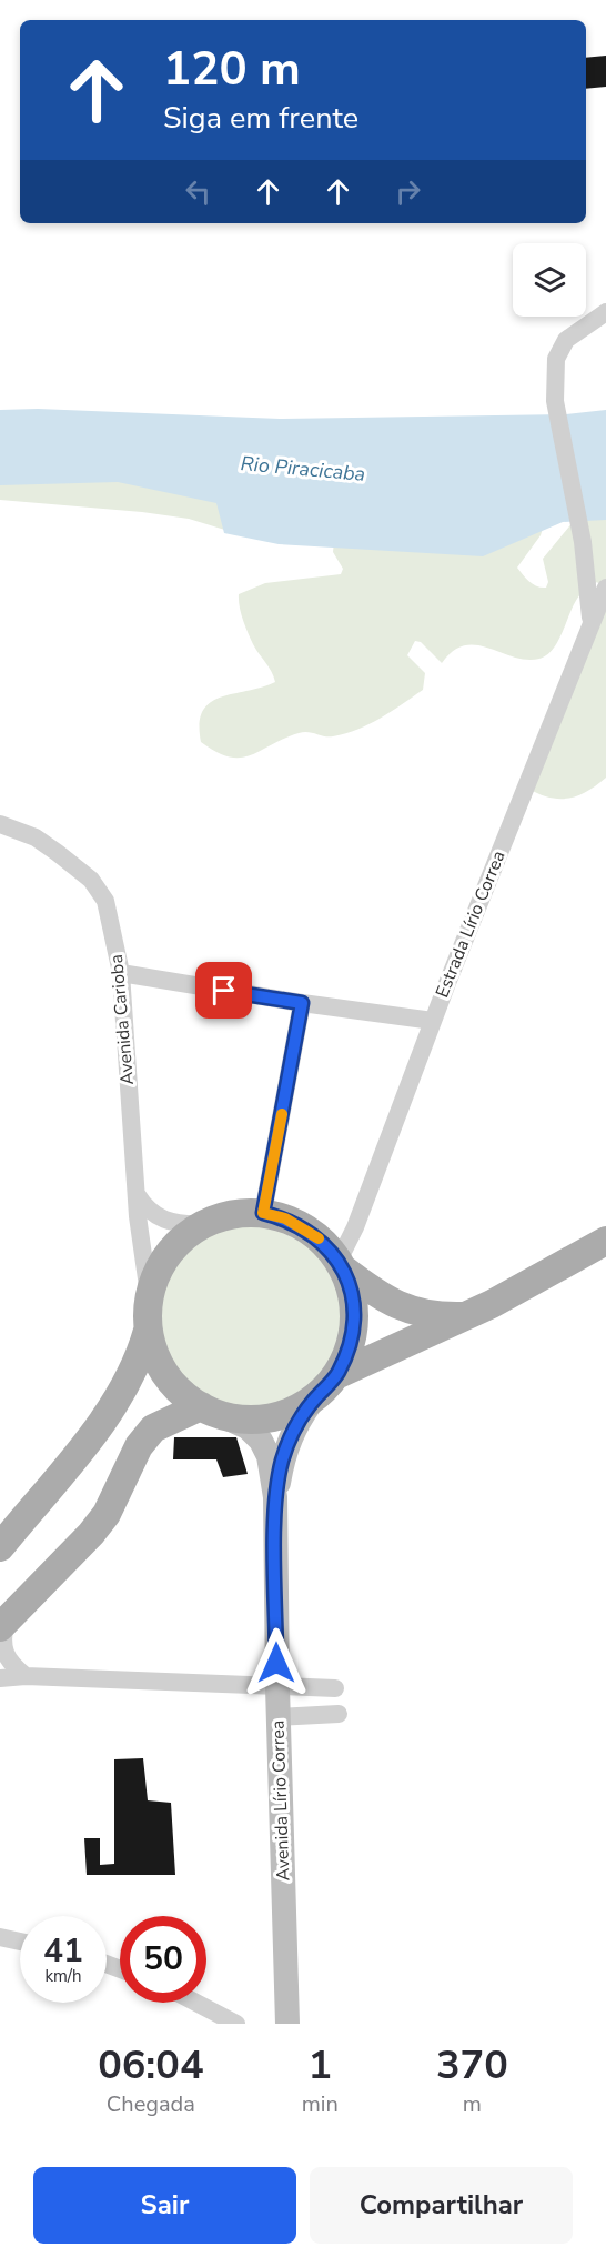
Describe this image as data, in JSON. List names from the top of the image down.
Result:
{
  "streets": {
    "main road": ["Avenida Lírio Correa"],
    "street": ["Estrada Lírio Correa", "Avenida Carioba"]
  },
  "crossings": [
    ["Estrada Lírio Correa", "Avenida Carioba"],
    ["Estrada Lírio Correa", "Avenida Lírio Correa"],
    ["Avenida Carioba", "Avenida Lírio Correa"]
  ],
  "water": ["Rio Piracicaba"],
  "page": {
    "turn": ["120 m", "Siga em frente"],
    "speed": "41 km/h",
    "limit": "50",
    "eta": [
      "06:04",
      "Chegada",
      "1",
      "min",
      "370",
      "m"
    ],
    "buttons": ["Sair", "Compartilhar"]
  }
}
